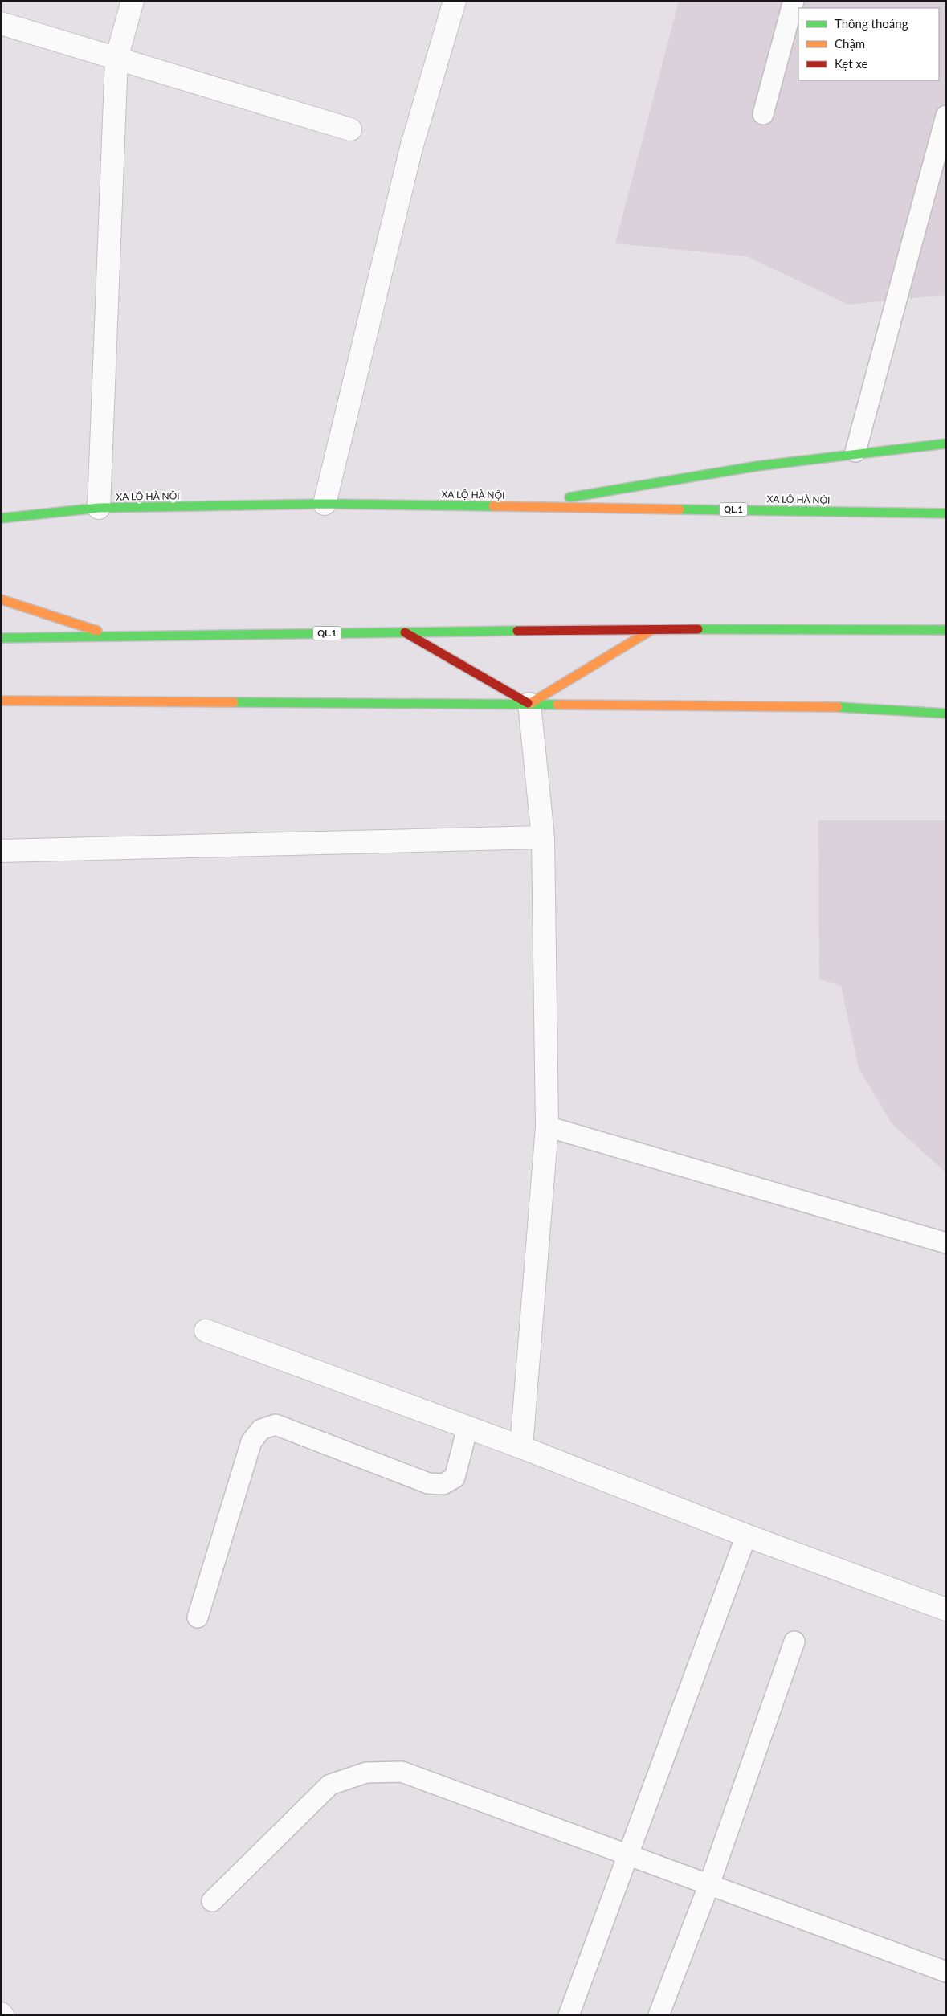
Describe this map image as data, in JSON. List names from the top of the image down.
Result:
{
  "streets": {
    "highway": ["XA LỘ HÀ NỘI", "QL.1"]
  },
  "legend": ["Thông thoáng", "Chậm", "Kẹt xe"]
}
